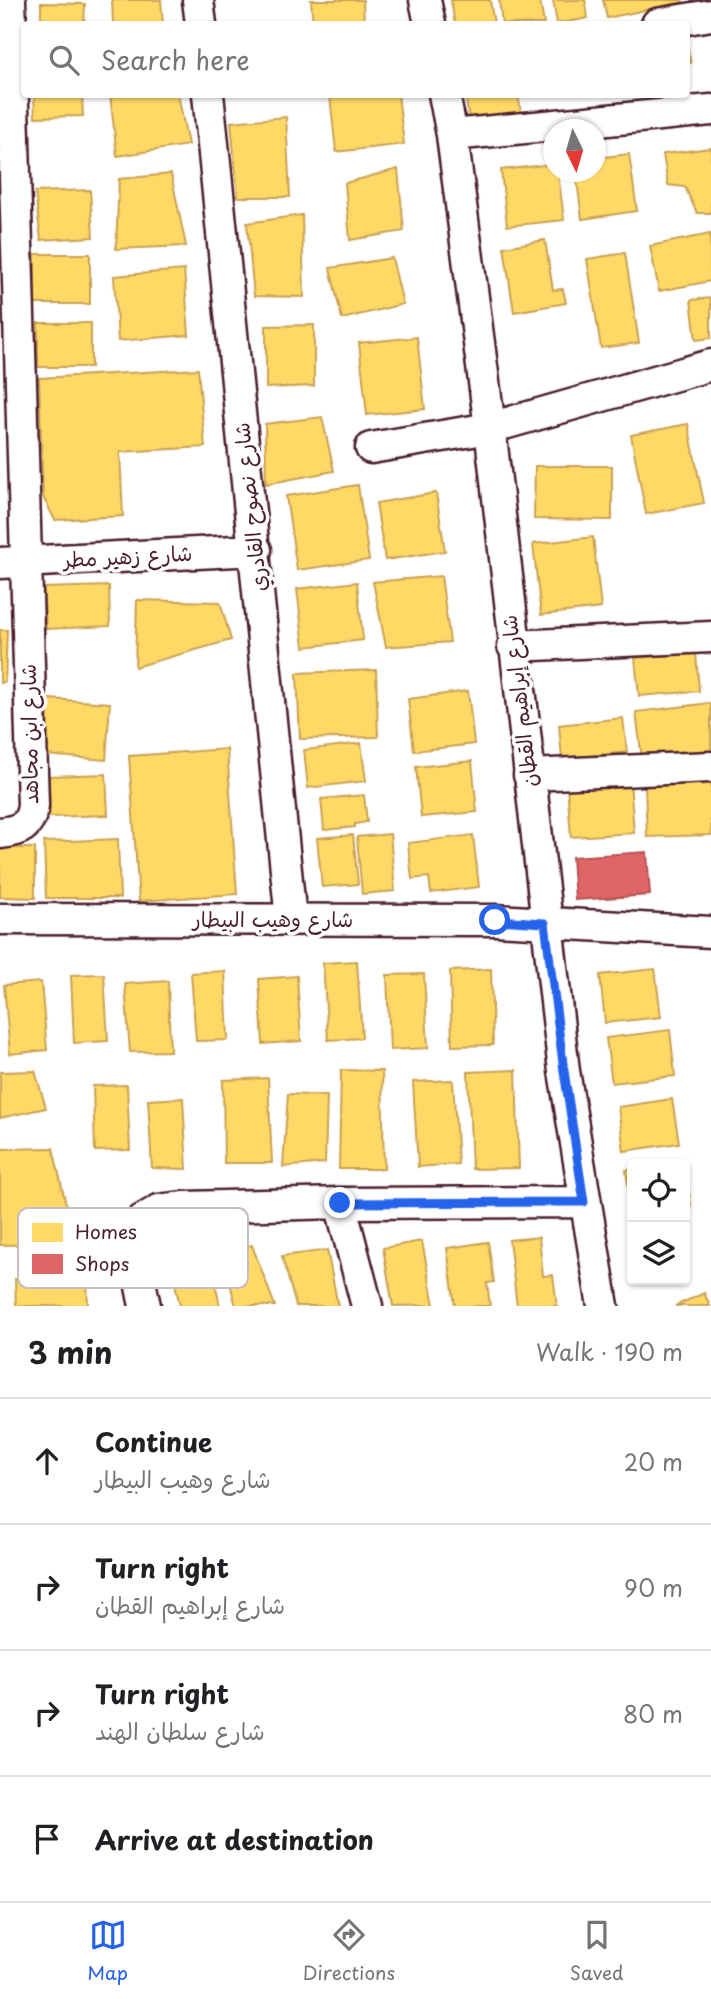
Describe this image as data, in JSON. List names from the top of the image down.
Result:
{
  "streets": {
    "street": [
      "شارع نصوح القادري",
      "شارع زهير مطر",
      "شارع إبراهيم القطان",
      "شارع ابن مجاهد",
      "شارع وهيب البيطار"
    ]
  },
  "crossings": [
    ["شارع نصوح القادري", "شارع زهير مطر"],
    ["شارع نصوح القادري", "شارع وهيب البيطار"],
    ["شارع زهير مطر", "شارع ابن مجاهد"],
    ["شارع إبراهيم القطان", "شارع وهيب البيطار"]
  ],
  "legend": ["Homes", "Shops"],
  "north": "bottom",
  "page": {
    "search": "Search here",
    "heading": ["3 min", "Walk · 190 m"],
    "list": [
      ["Continue", "شارع وهيب البيطار", "20 m"],
      ["Turn right", "شارع إبراهيم القطان", "90 m"],
      ["Turn right", "شارع سلطان الهند", "80 m"],
      "Arrive at destination"
    ],
    "nav": ["Map", "Directions", "Saved"]
  }
}
